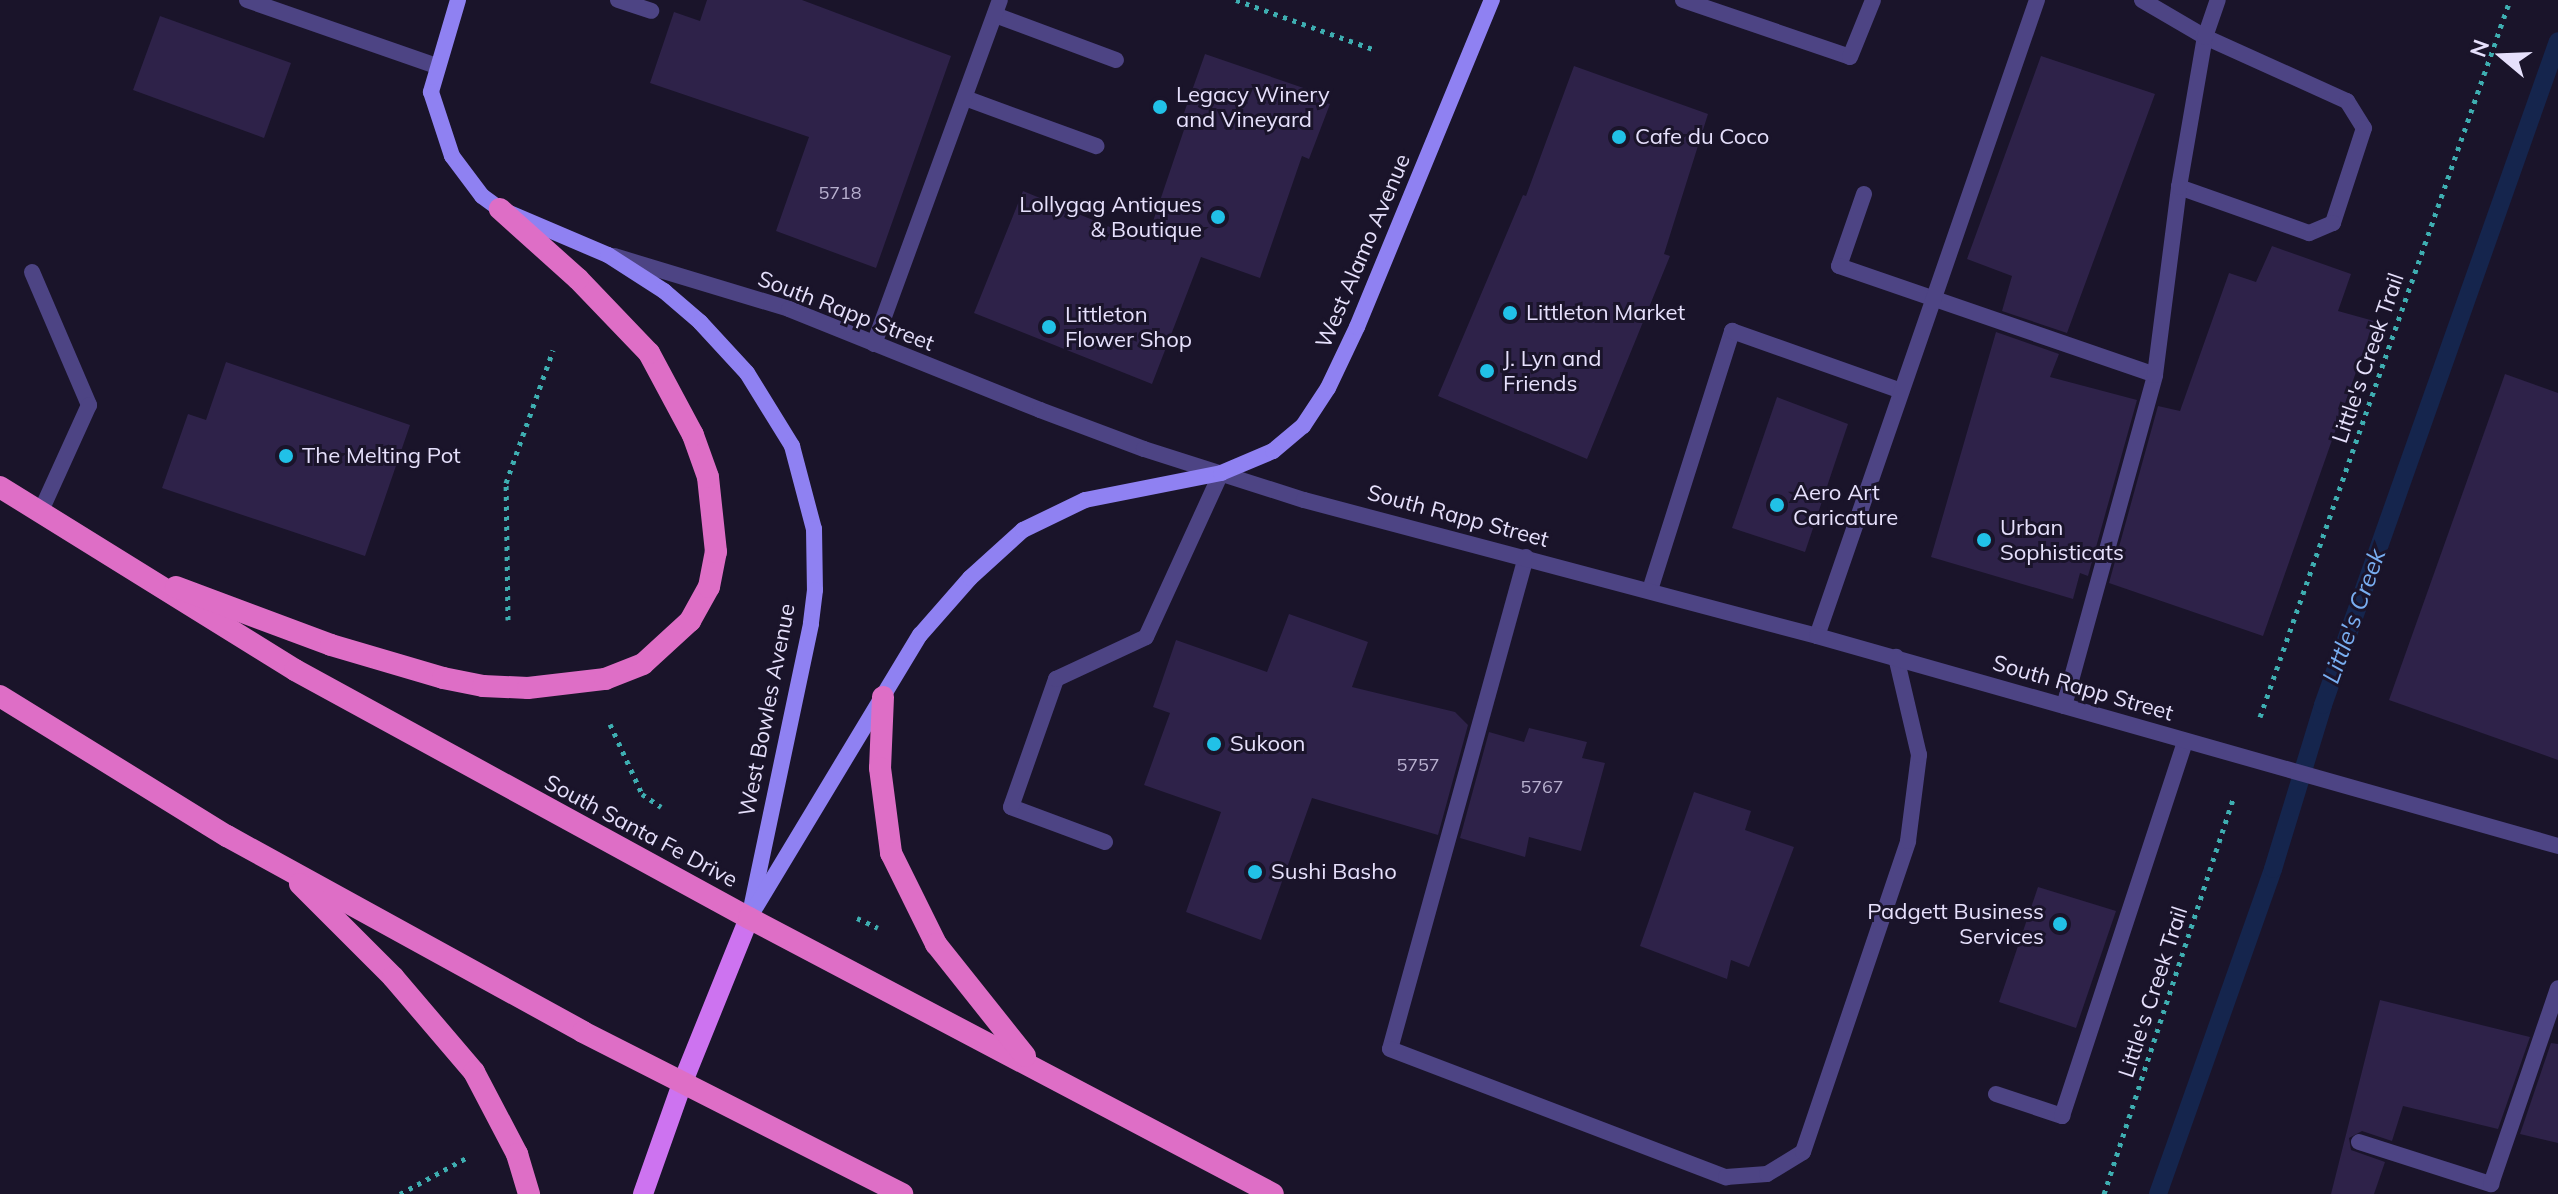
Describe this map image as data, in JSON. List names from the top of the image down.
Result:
{
  "streets": {
    "highway": ["South Santa Fe Drive"],
    "main road": ["West Alamo Avenue", "South Rapp Street", "West Bowles Avenue"],
    "path": ["Little's Creek Trail"]
  },
  "crossings": [
    ["West Alamo Avenue", "South Rapp Street"],
    ["West Alamo Avenue", "West Bowles Avenue"],
    ["South Rapp Street", "West Bowles Avenue"],
    ["West Bowles Avenue", "South Santa Fe Drive"]
  ],
  "water": ["Little's Creek"],
  "places": [
    "Legacy Winery and Vineyard",
    "Cafe du Coco",
    "Lollygag Antiques & Boutique",
    "Littleton Market",
    "Littleton Flower Shop",
    "J. Lyn and Friends",
    "The Melting Pot",
    "Aero Art Caricature",
    "Urban Sophisticats",
    "Sukoon",
    "Sushi Basho",
    "Padgett Business Services"
  ],
  "house_numbers": ["5718", "5757", "5767"],
  "north": "left"
}
